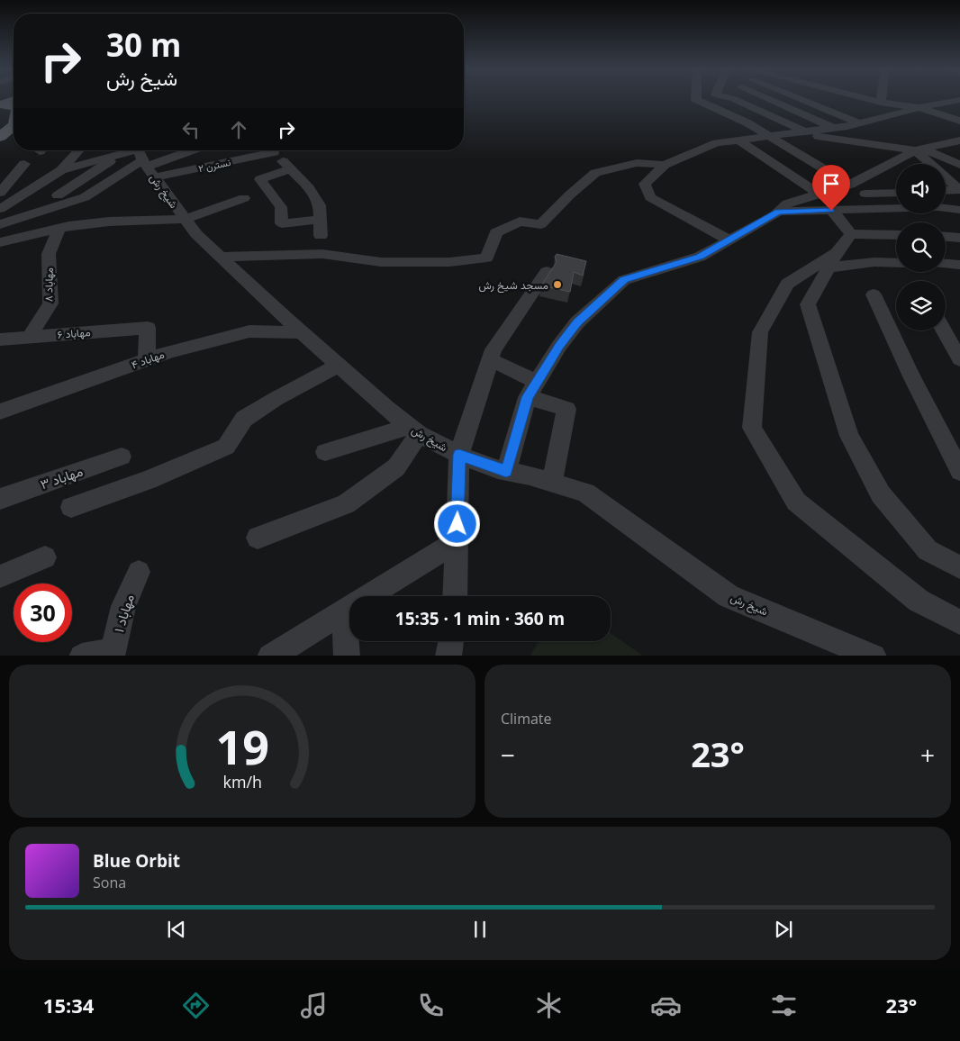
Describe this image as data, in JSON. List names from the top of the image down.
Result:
{
  "streets": {
    "street": [
      "نسترن ۲",
      "شیخ رش",
      "مهاباد ۸",
      "مهاباد ۶",
      "مهاباد ۴",
      "مهاباد ۳",
      "مهاباد ۱"
    ]
  },
  "crossings": [
    ["نسترن ۲", "شیخ رش"],
    ["شیخ رش", "مهاباد ۴"],
    ["مهاباد ۸", "مهاباد ۶"],
    ["مهاباد ۶", "مهاباد ۴"]
  ],
  "places": ["مسجد شیخ رش"],
  "page": {
    "turn": ["30 m", "شیخ رش"],
    "limit": "30",
    "trip": "15:35 · 1 min · 360 m",
    "tile": "Climate",
    "heat": ["−", "23°", "+"],
    "song": ["Blue Orbit", "Sona"],
    "tabs": ["15:34", "23°"],
    "gauge": ["19", "km/h"]
  }
}
